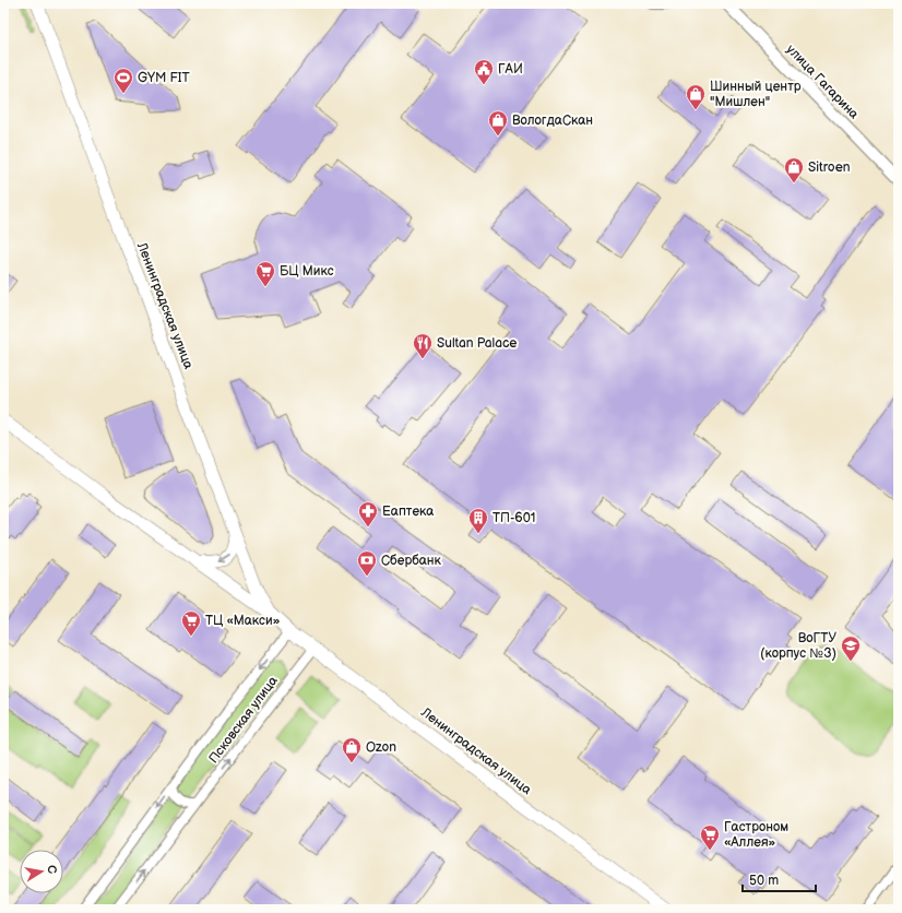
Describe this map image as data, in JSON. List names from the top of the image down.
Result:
{
  "streets": {
    "main road": ["Ленинградская улица"],
    "street": ["улица Гагарина", "Псковская улица"]
  },
  "crossings": [
    ["Ленинградская улица", "Псковская улица"]
  ],
  "places": {
    "public building": ["ГАИ"],
    "sports": ["GYM FIT"],
    "shop": [
      "Шинный центр \"Мишлен\"",
      "ВологдаСкан",
      "Sitroen",
      "Ozon"
    ],
    "supermarket": ["БЦ Микс", "ТЦ «Макси»", "Гастроном «Аллея»"],
    "restaurant": ["Sultan Palace"],
    "pharmacy": ["Еаптека"],
    "building": ["ТП-601"],
    "bank": ["Сбербанк"],
    "school or university": ["ВоГТУ (корпус №3)"]
  },
  "scale_bar": "50 m",
  "north": "right"
}
